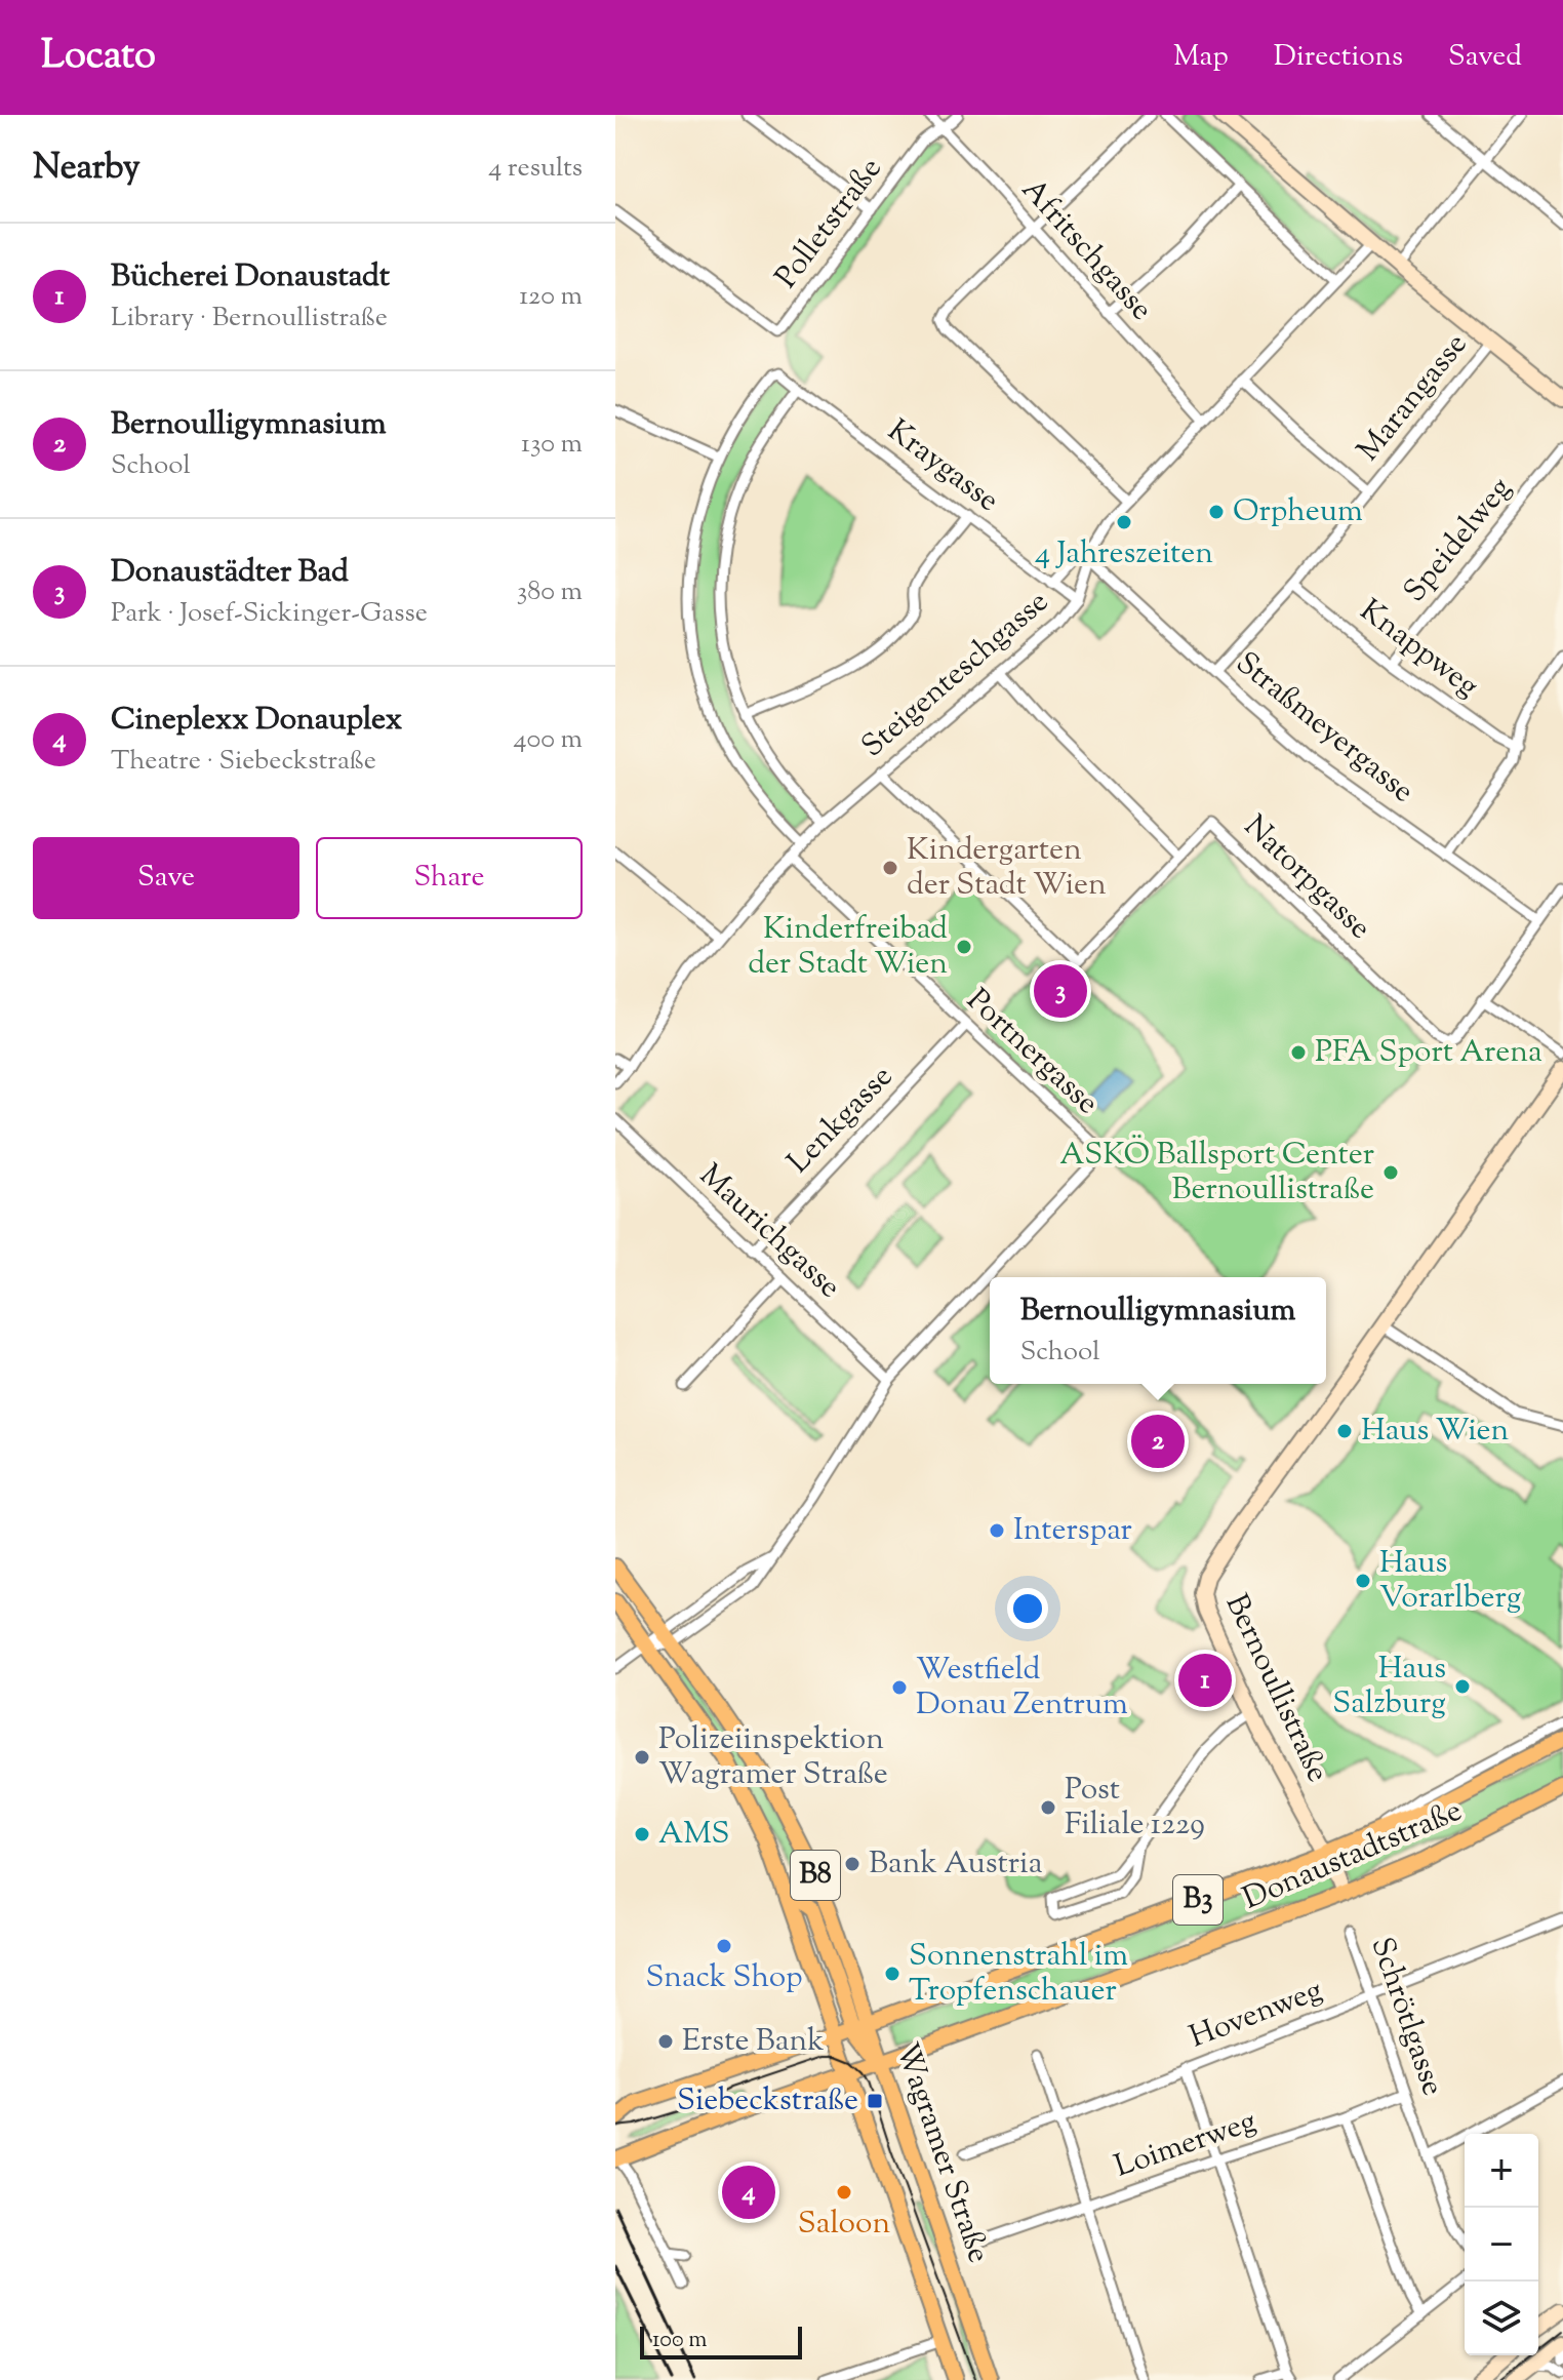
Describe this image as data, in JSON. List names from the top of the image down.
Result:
{
  "streets": {
    "main road": [
      "Donaustadtstraße",
      "B8",
      "B3",
      "Wagramer Straße"
    ],
    "street": [
      "Polletstraße",
      "Afritschgasse",
      "Marangasse",
      "Kraygasse",
      "Speidelweg",
      "Knappweg",
      "Steigenteschgasse",
      "Straßmeyergasse",
      "Natorpgasse",
      "Portnergasse",
      "Lenkgasse",
      "Maurichgasse",
      "Bernoullistraße",
      "Hovenweg",
      "Schrötlgasse",
      "Loimerweg"
    ]
  },
  "crossings": [
    ["Polletstraße", "Afritschgasse"],
    ["Afritschgasse", "Steigenteschgasse"],
    ["Marangasse", "Knappweg"],
    ["Marangasse", "Straßmeyergasse"],
    ["Kraygasse", "Steigenteschgasse"],
    ["Speidelweg", "Knappweg"],
    ["Steigenteschgasse", "Straßmeyergasse"],
    ["Steigenteschgasse", "Natorpgasse"],
    ["Steigenteschgasse", "Portnergasse"],
    ["Portnergasse", "Lenkgasse"],
    ["Portnergasse", "Maurichgasse"],
    ["Lenkgasse", "Maurichgasse"],
    ["Bernoullistraße", "Donaustadtstraße"],
    ["Donaustadtstraße", "B3"],
    ["Donaustadtstraße", "Wagramer Straße"],
    ["B3", "Wagramer Straße"],
    ["Hovenweg", "Schrötlgasse"],
    ["Schrötlgasse", "Loimerweg"]
  ],
  "places": {
    "other": [
      "Orpheum",
      "4 Jahreszeiten",
      "Kindergarten der Stadt Wien",
      "Kinderfreibad der Stadt Wien",
      "PFA Sport Arena",
      "ASKÖ Ballsport Center Bernoullistraße",
      "Haus Wien",
      "Interspar",
      "Haus Vorarlberg",
      "Haus Salzburg",
      "Westfield Donau Zentrum",
      "Polizeiinspektion Wagramer Straße",
      "Post Filiale 1229",
      "AMS",
      "Bank Austria",
      "Snack Shop",
      "Sonnenstrahl im Tropfenschauer",
      "Erste Bank",
      "Saloon"
    ],
    "transit": ["Siebeckstraße"]
  },
  "scale_bar": "100 m",
  "page": {
    "header": "Locato",
    "nav": ["Map", "Directions", "Saved"],
    "heading": ["Nearby", "4 results"],
    "list": [
      {
        "mark": "1",
        "name": "Bücherei Donaustadt",
        "note": "Library · Bernoullistraße",
        "value": "120 m"
      },
      {
        "mark": "2",
        "name": "Bernoulligymnasium",
        "note": "School",
        "value": "130 m"
      },
      {
        "mark": "3",
        "name": "Donaustädter Bad",
        "note": "Park · Josef-Sickinger-Gasse",
        "value": "380 m"
      },
      {
        "mark": "4",
        "name": "Cineplexx Donauplex",
        "note": "Theatre · Siebeckstraße",
        "value": "400 m"
      }
    ],
    "buttons": ["Save", "Share"],
    "pins": [
      "3",
      "2",
      "1",
      "4"
    ],
    "popup": ["Bernoulligymnasium", "School"],
    "map_buttons": ["+", "−"],
    "scale": "100 m"
  }
}
